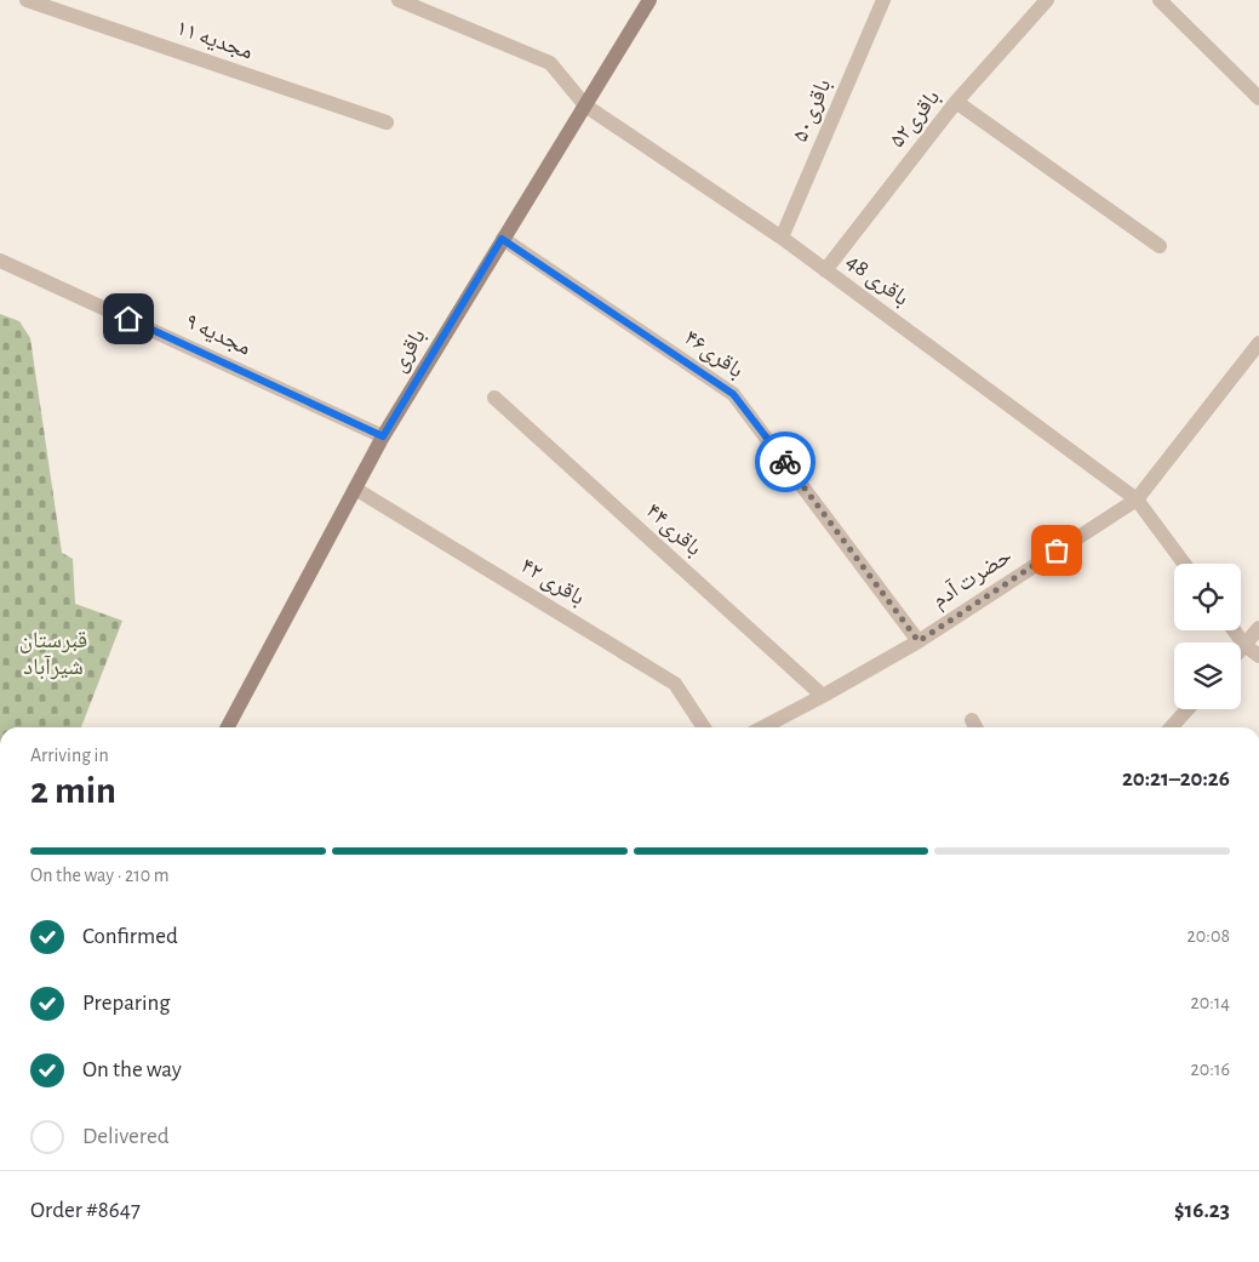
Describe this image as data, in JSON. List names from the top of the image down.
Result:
{
  "streets": {
    "street": [
      "مجدیه ۱۱",
      "باقری۵۰",
      "باقری۵۲",
      "باقری 48",
      "مجدیه ۹",
      "باقری",
      "باقری۴۶",
      "باقری۴۴",
      "حضرت آدم",
      "باقری ۴۲"
    ]
  },
  "crossings": [
    ["باقری۵۰", "باقری 48"],
    ["باقری۵۲", "باقری 48"],
    ["باقری 48", "باقری"],
    ["باقری 48", "حضرت آدم"],
    ["مجدیه ۹", "باقری"],
    ["باقری", "باقری۴۶"],
    ["باقری", "باقری ۴۲"],
    ["باقری۴۶", "حضرت آدم"],
    ["باقری۴۴", "حضرت آدم"]
  ],
  "parks": ["قبرستان شیرآباد"],
  "page": {
    "heading": ["2 min", "Arriving in", "20:21–20:26"],
    "panel": ["Order #8647", "$16.23"],
    "bar": "On the way · 210 m",
    "list": [
      ["Confirmed", "20:08"],
      ["Preparing", "20:14"],
      ["On the way", "20:16"],
      "Delivered"
    ]
  }
}
